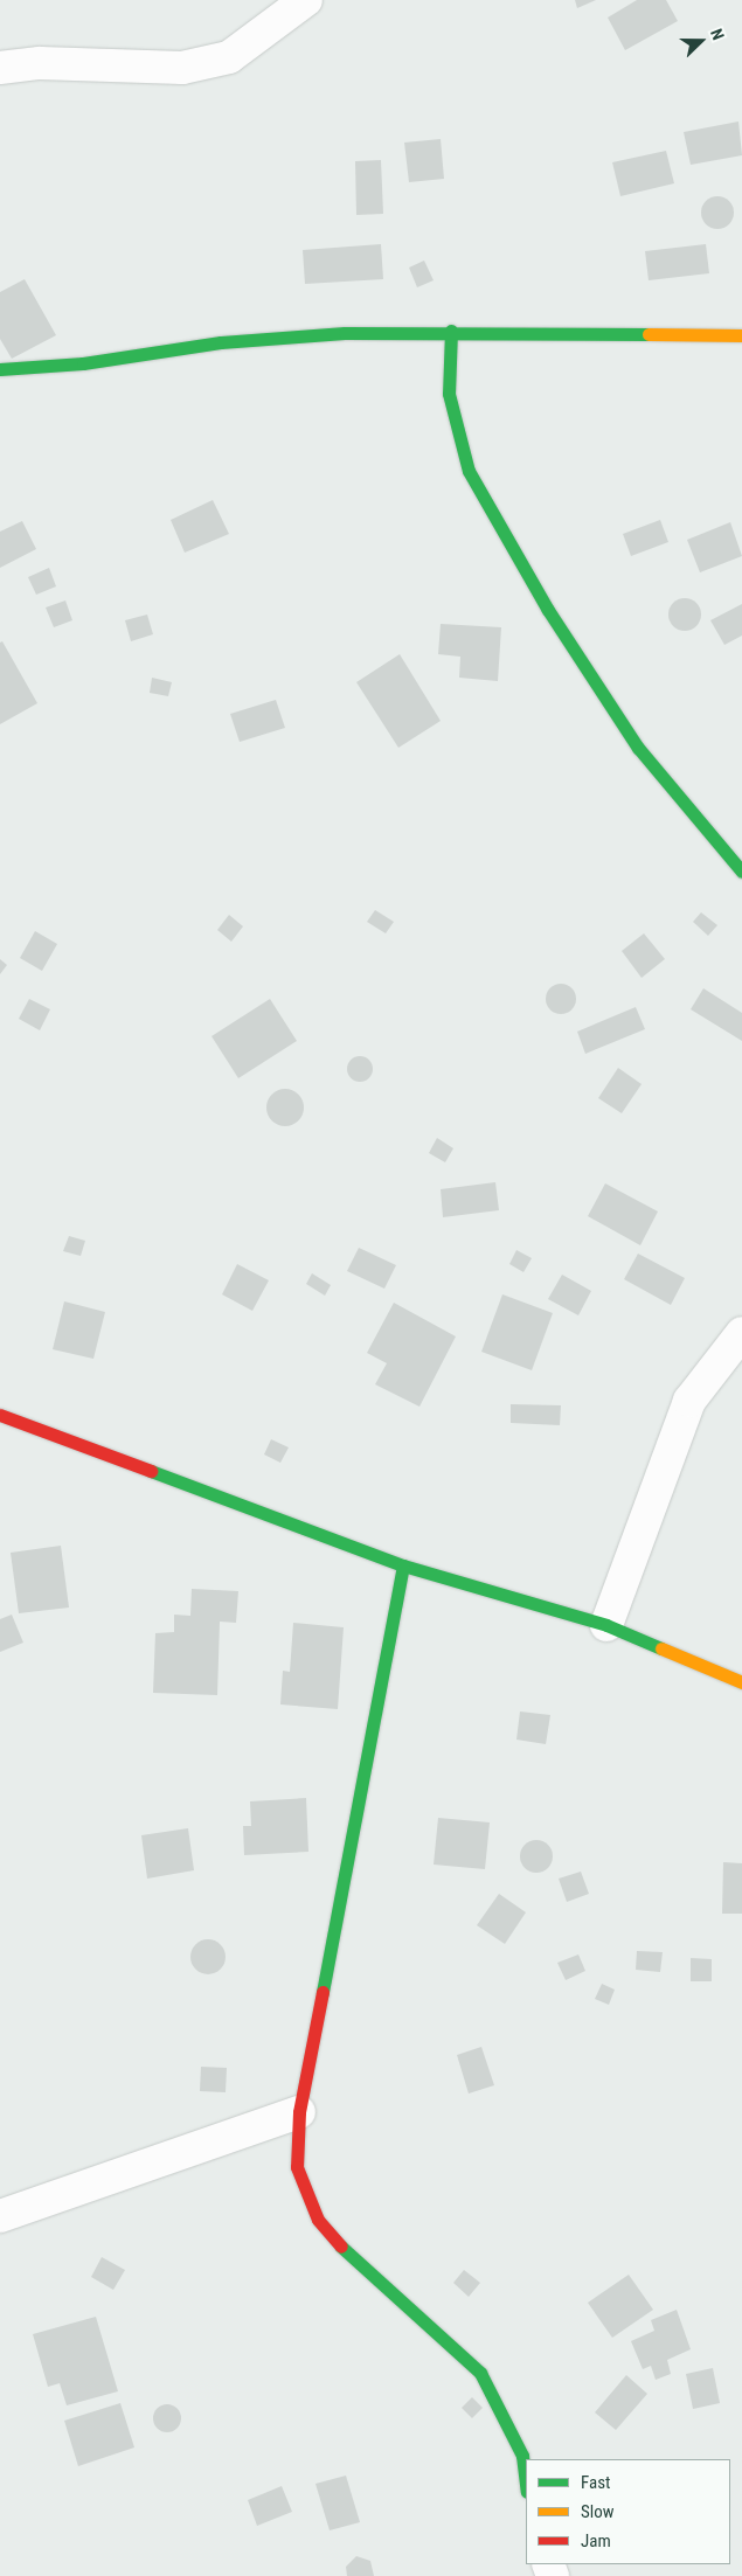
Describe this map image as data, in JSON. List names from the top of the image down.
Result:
{
  "legend": ["Fast", "Slow", "Jam"],
  "north": "right"
}
